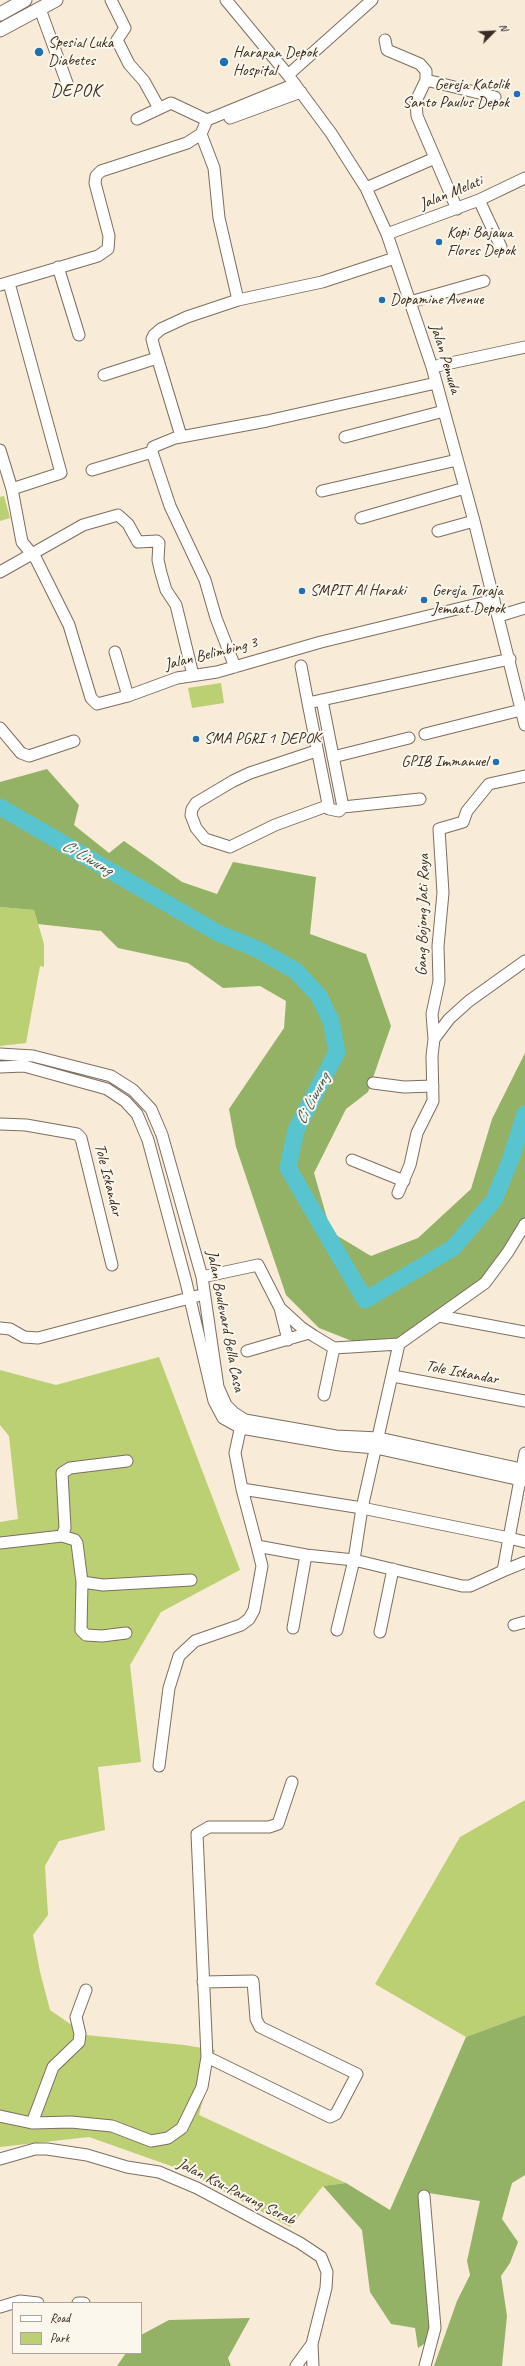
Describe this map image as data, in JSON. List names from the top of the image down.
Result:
{
  "streets": {
    "street": [
      "Jalan Melati",
      "Jalan Pemuda",
      "Jalan Belimbing 3",
      "Gang Bojong Jati Raya",
      "Tole Iskandar",
      "Jalan Boulevard Bella Casa",
      "Jalan Ksu-Parung Serab"
    ]
  },
  "crossings": [
    ["Jalan Melati", "Jalan Pemuda"],
    ["Jalan Pemuda", "Jalan Belimbing 3"]
  ],
  "districts": ["DEPOK"],
  "water": ["Ci Liwung"],
  "places": [
    "Spesial Luka Diabetes",
    "Harapan Depok Hospital",
    "Gereja Katolik Santo Paulus Depok",
    "Kopi Bajawa Flores Depok",
    "Dopamine Avenue",
    "SMPIT Al Haraki",
    "Gereja Toraja Jemaat Depok",
    "SMA PGRI 1 DEPOK",
    "GPIB Immanuel"
  ],
  "legend": ["Road", "Park"],
  "north": "top right"
}
